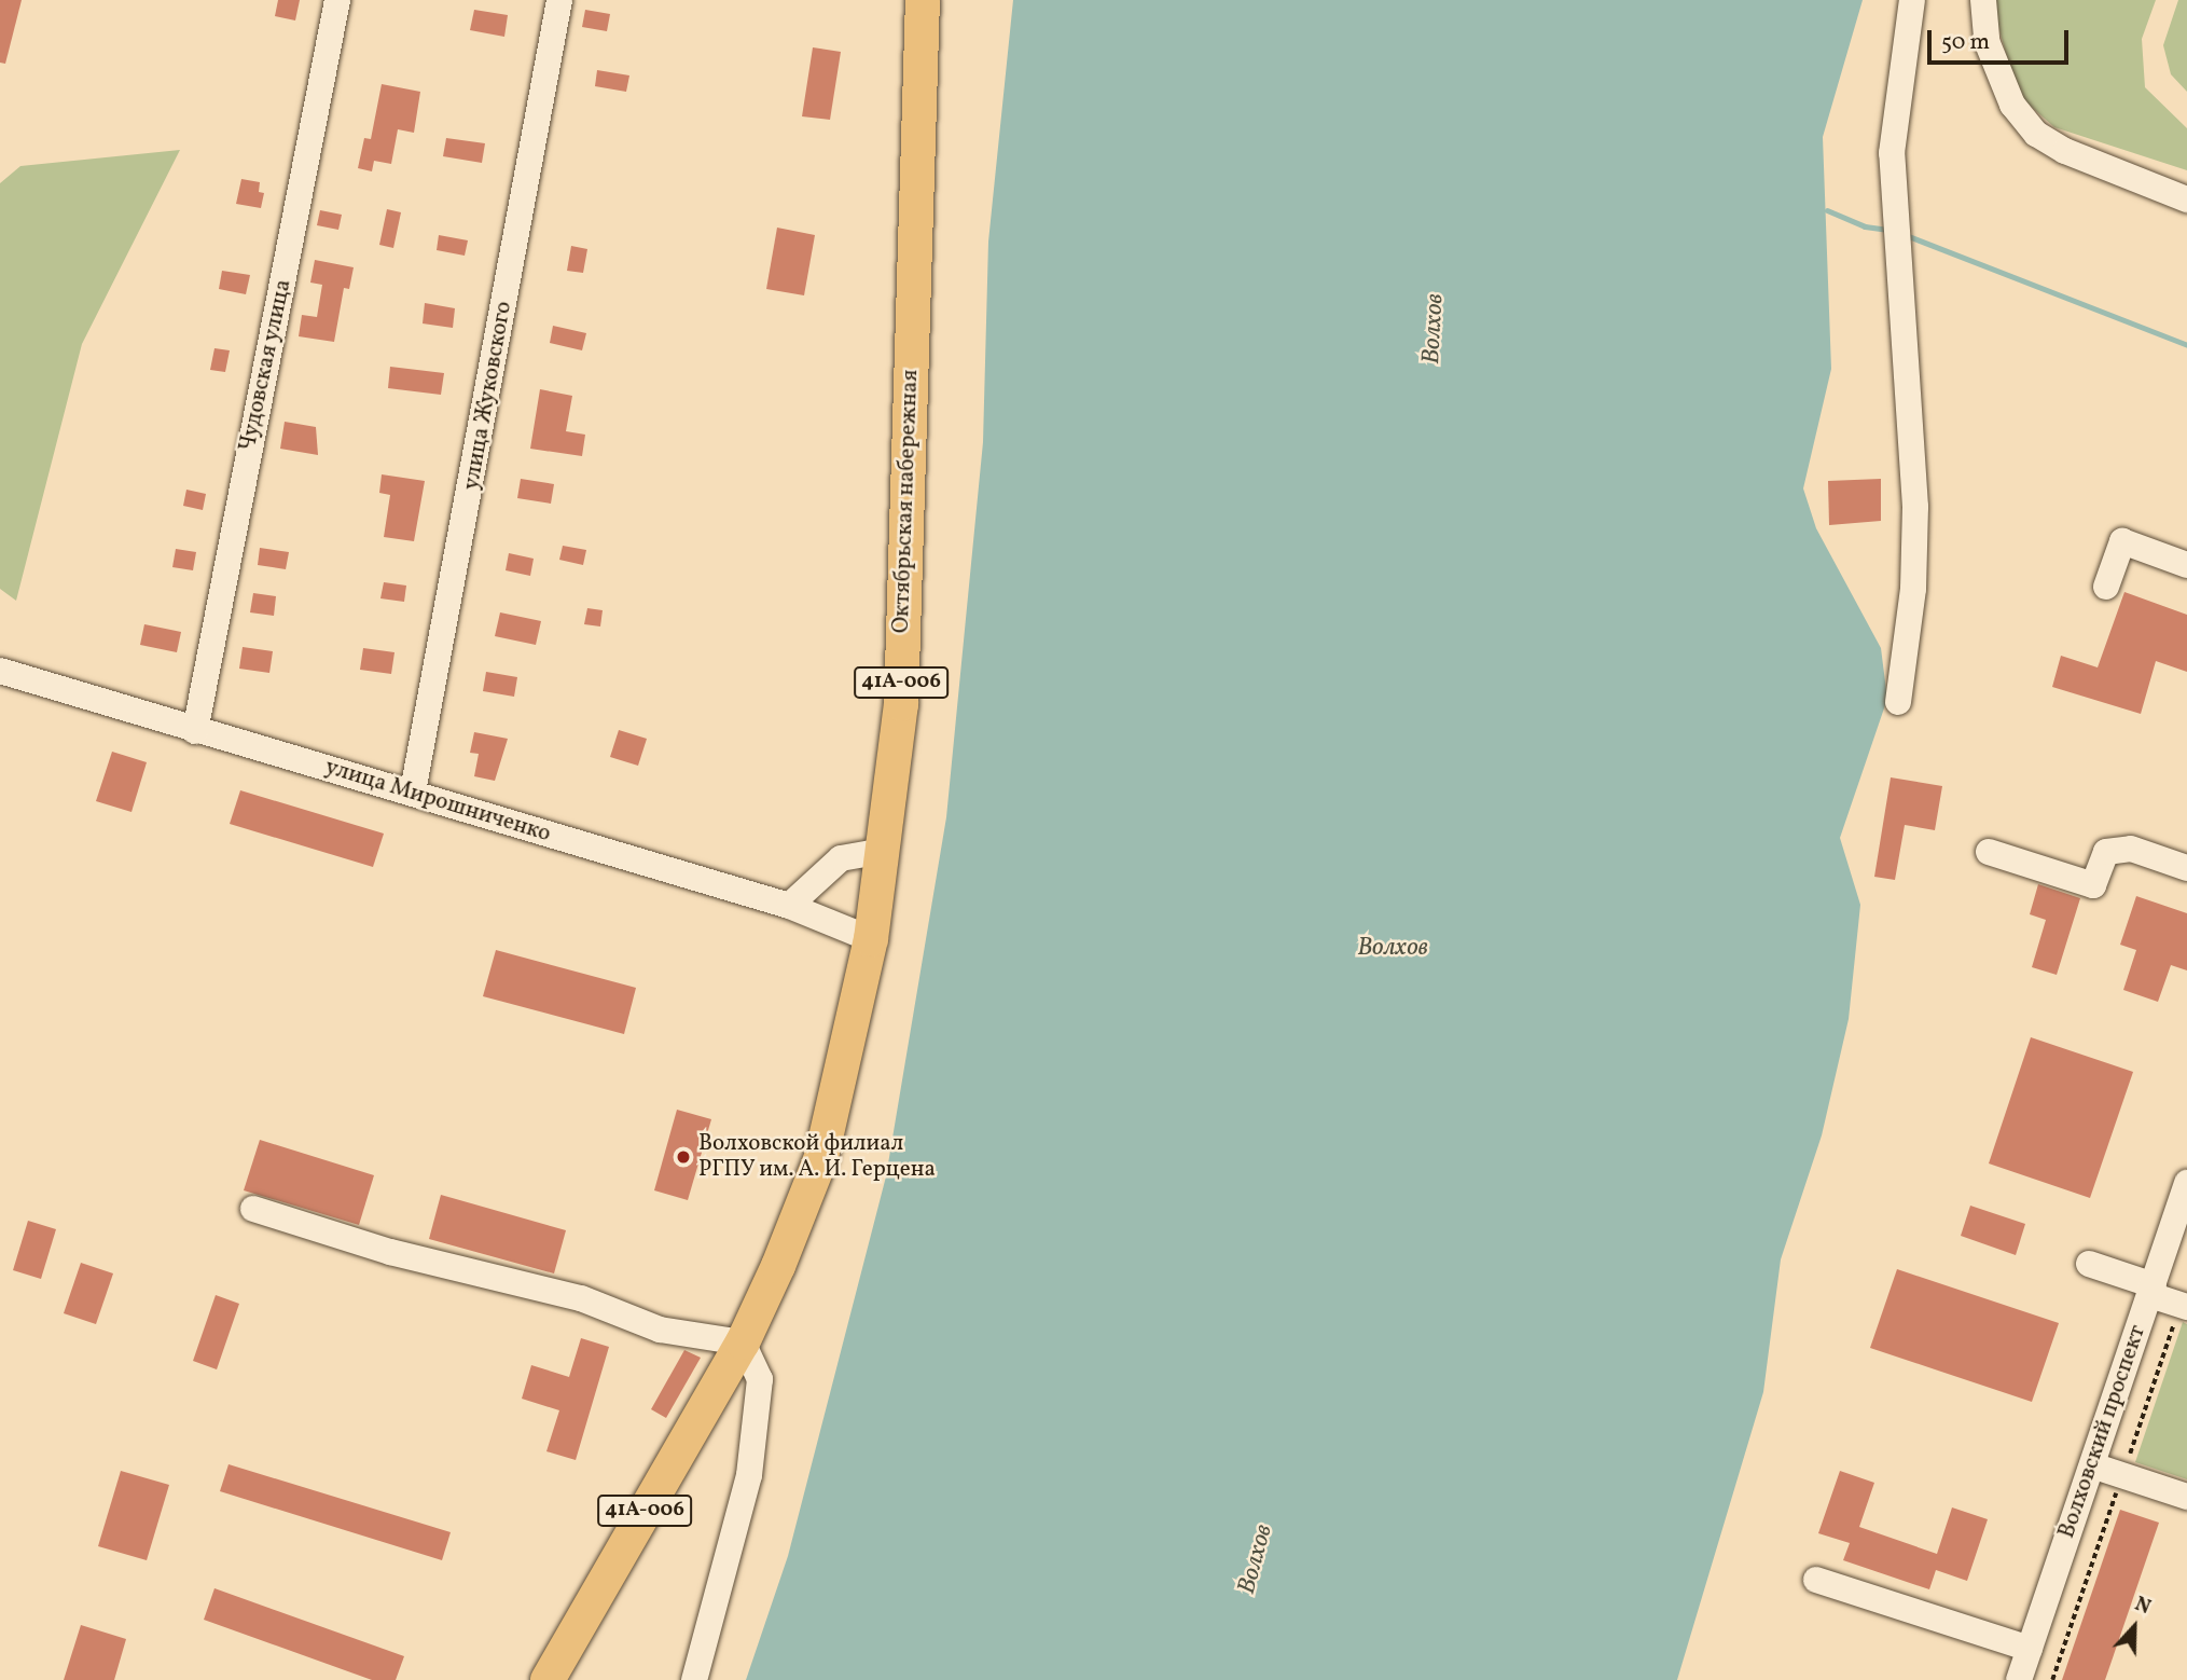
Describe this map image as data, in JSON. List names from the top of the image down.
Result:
{
  "streets": {
    "main road": ["Октябрьская набережная", "41А-006"],
    "street": [
      "Чудовская улица",
      "улица Жуковского",
      "улица Мирошниченко",
      "Волховский проспект"
    ]
  },
  "crossings": [
    ["Чудовская улица", "улица Мирошниченко"],
    ["улица Жуковского", "улица Мирошниченко"],
    ["Октябрьская набережная", "41А-006"],
    ["Октябрьская набережная", "улица Мирошниченко"]
  ],
  "water": ["Волхов"],
  "places": ["Волховской филиал РГПУ им. А. И. Герцена"],
  "scale_bar": "50 m",
  "north": "top"
}
